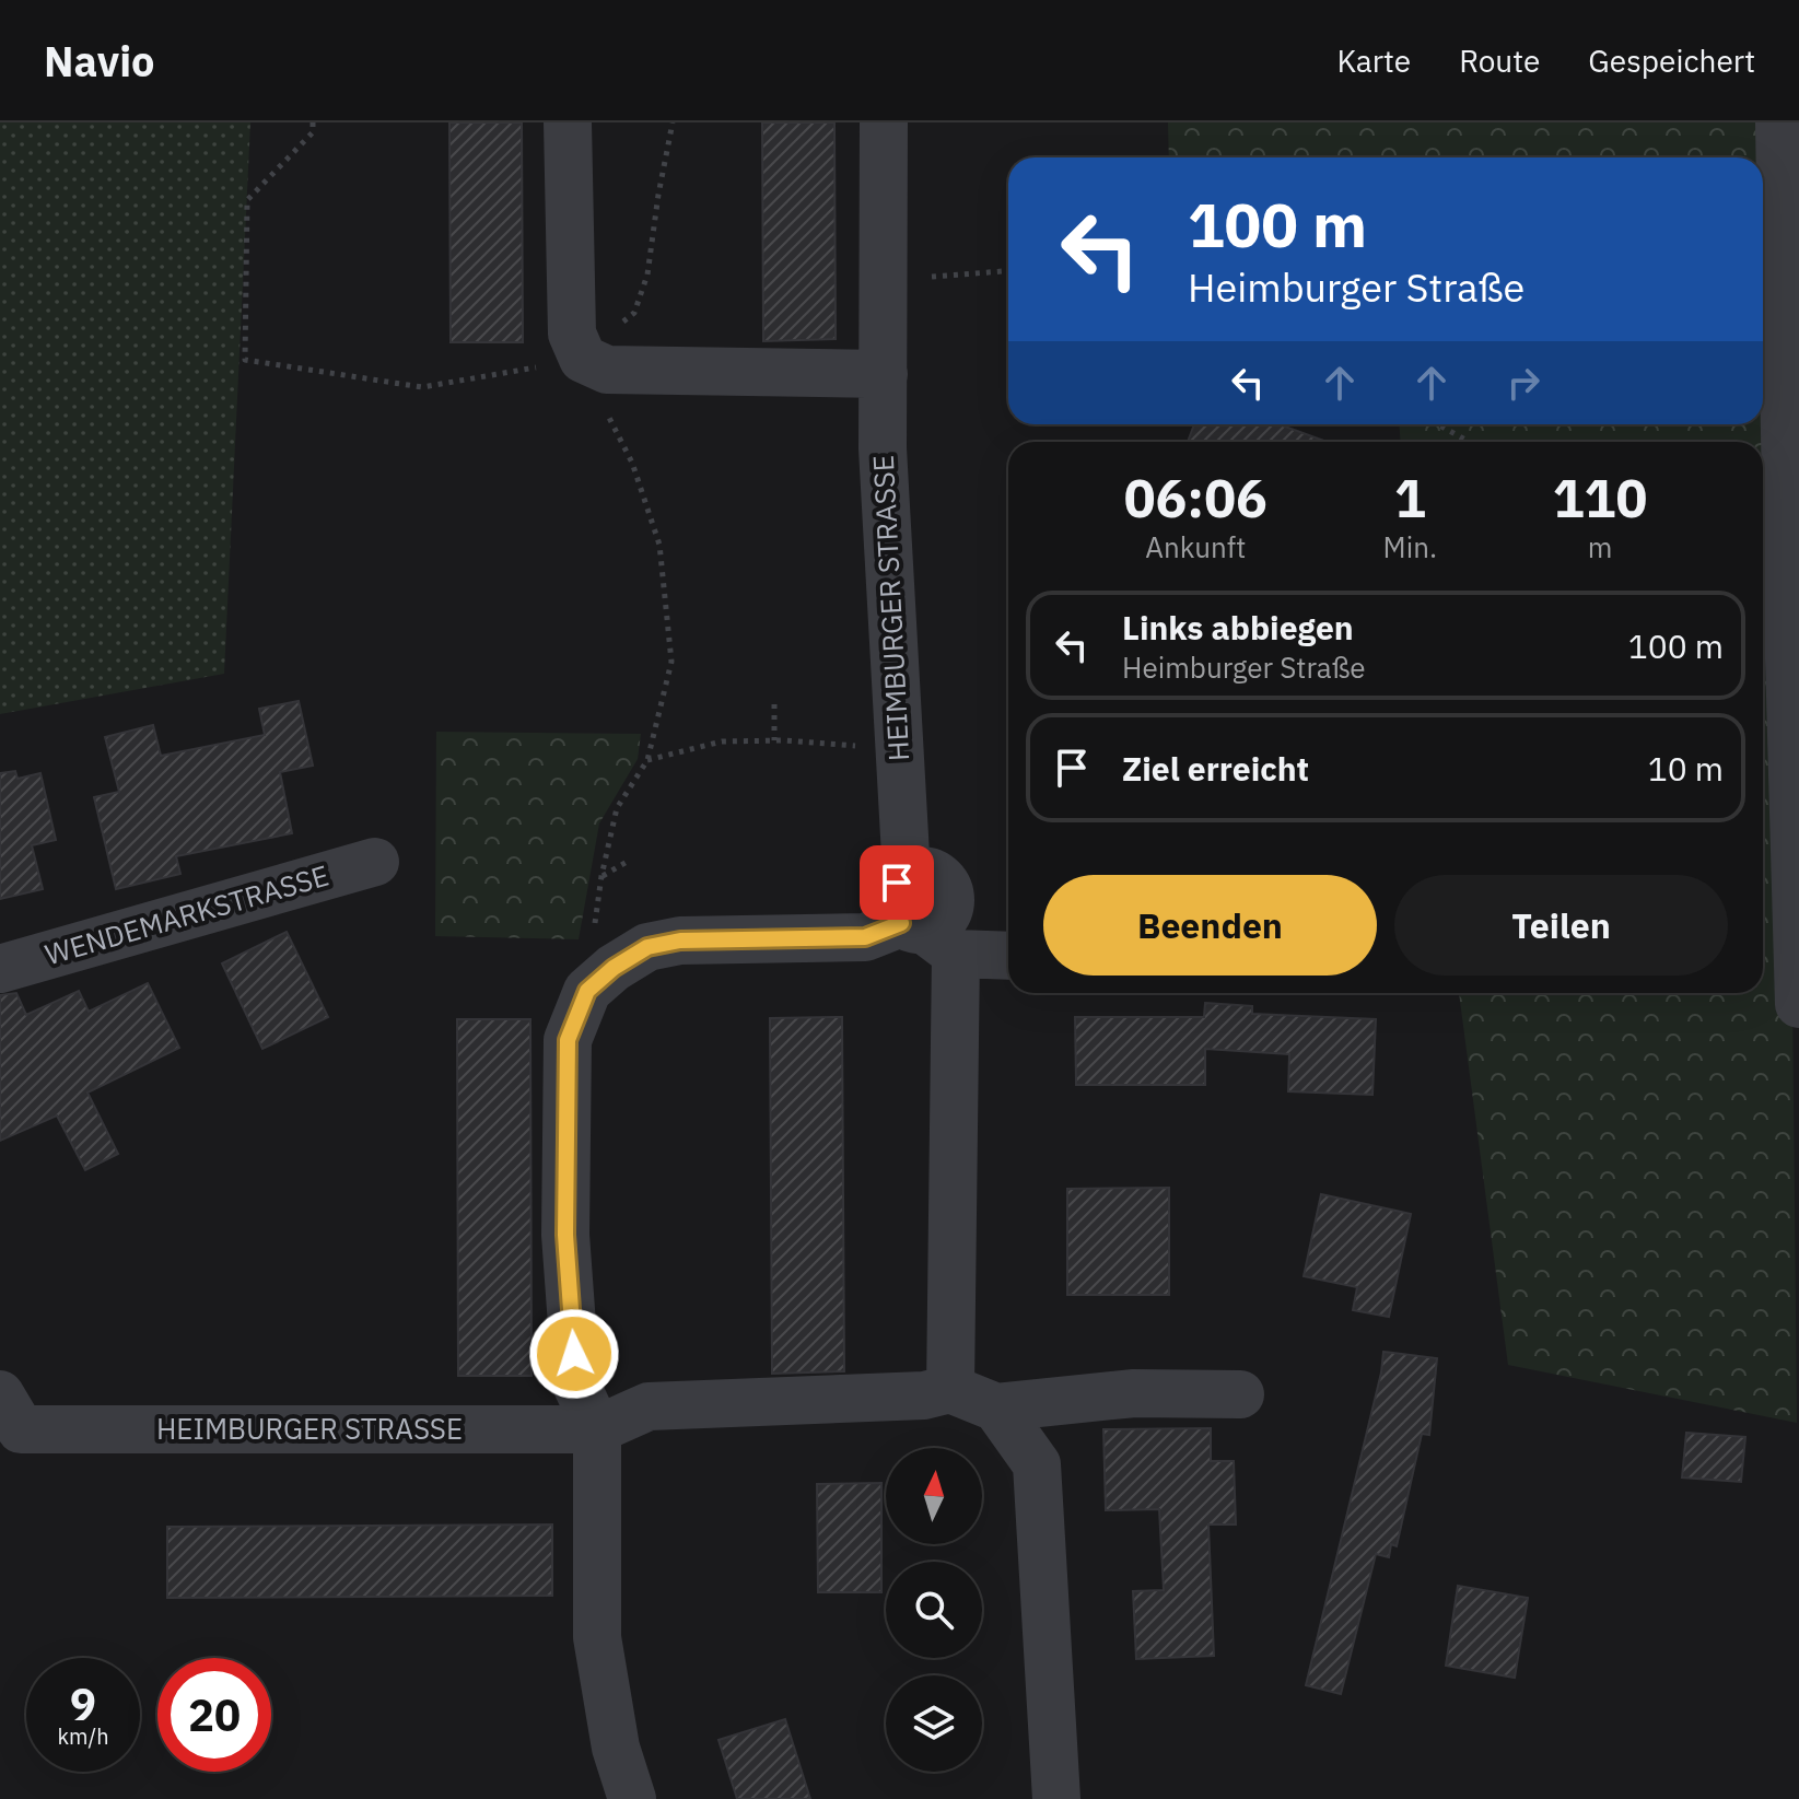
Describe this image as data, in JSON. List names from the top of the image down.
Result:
{
  "streets": {
    "street": ["HEIMBURGER STRASSE", "WENDEMARKSTRASSE"]
  },
  "north": "top",
  "page": {
    "header": "Navio",
    "nav": ["Karte", "Route", "Gespeichert"],
    "turn": ["100 m", "Heimburger Straße"],
    "eta": [
      "06:06",
      "Ankunft",
      "1",
      "Min.",
      "110",
      "m"
    ],
    "list": [
      {
        "name": "Links abbiegen",
        "note": "Heimburger Straße",
        "value": "100 m"
      },
      {
        "name": "Ziel erreicht",
        "value": "10 m"
      }
    ],
    "buttons": ["Beenden", "Teilen"],
    "speed": "9 km/h",
    "limit": "20"
  }
}
